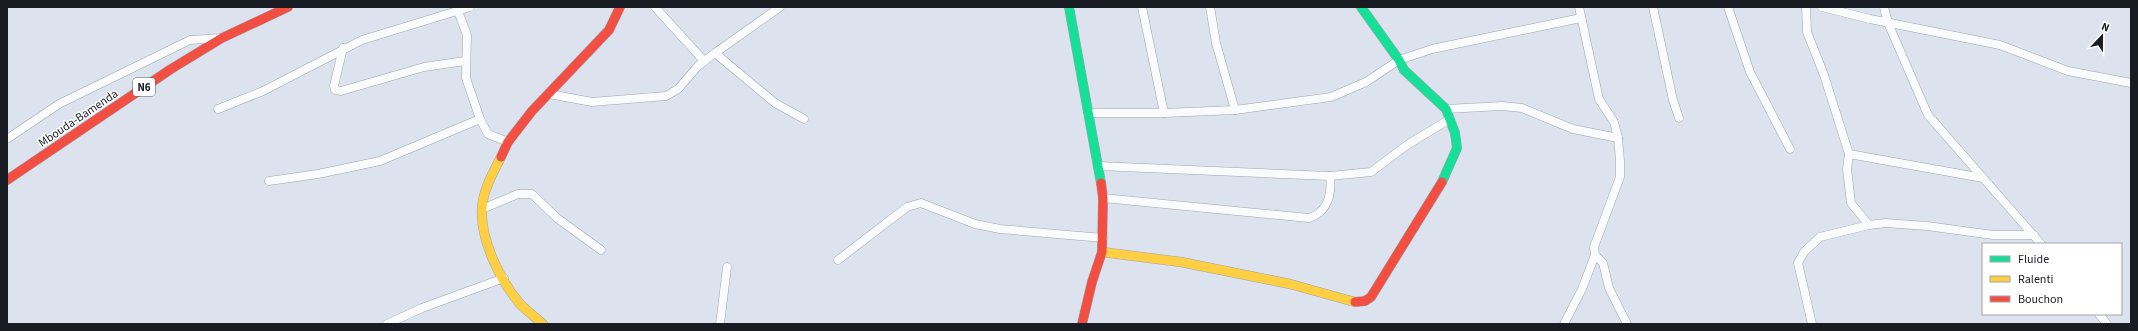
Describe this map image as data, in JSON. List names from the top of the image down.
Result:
{
  "streets": {
    "main road": ["N6", "Mbouda-Bamenda"]
  },
  "legend": ["Fluide", "Ralenti", "Bouchon"],
  "north": "top"
}
